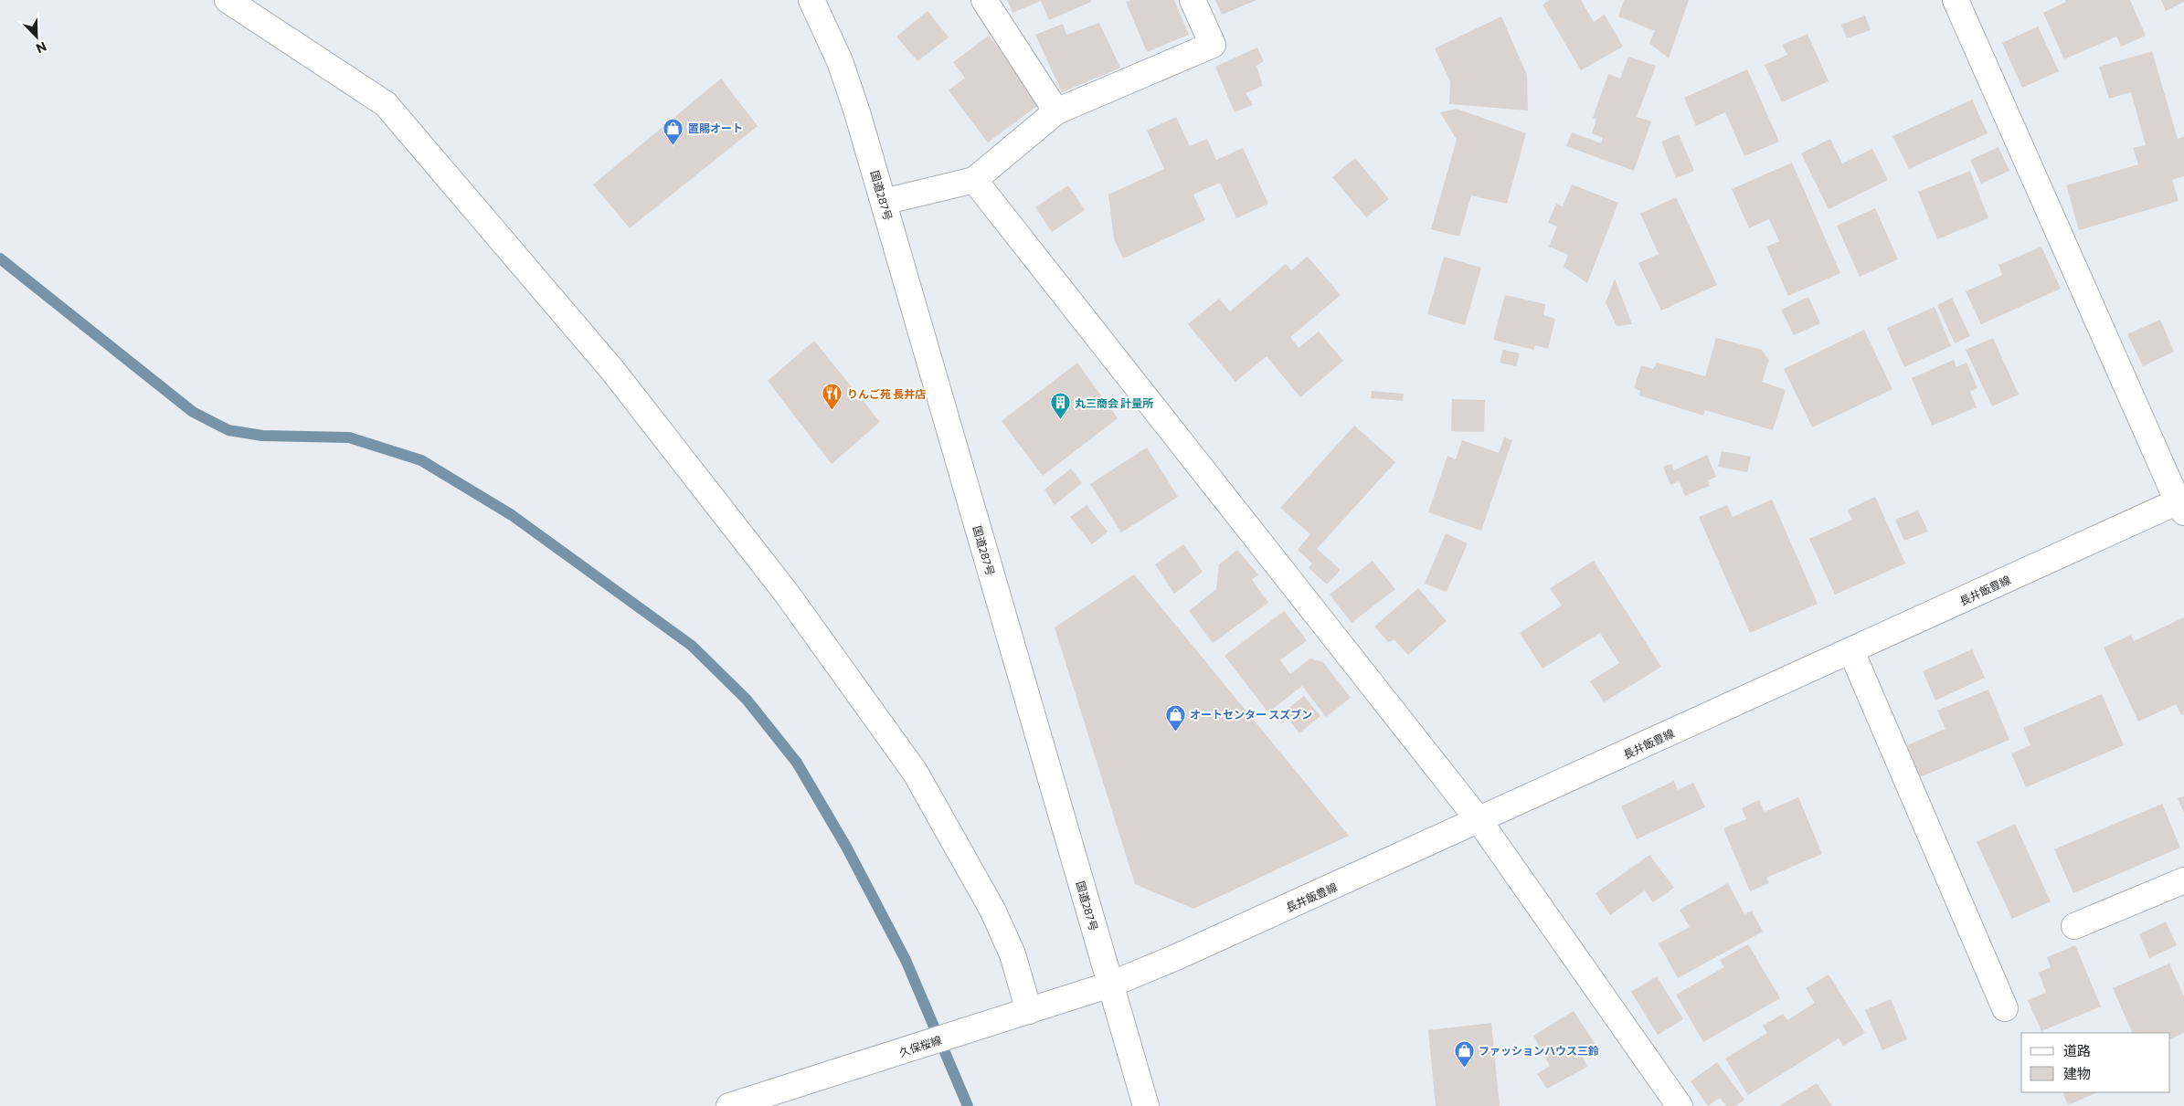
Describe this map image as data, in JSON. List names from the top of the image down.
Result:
{
  "streets": {
    "main road": ["国道287号", "長井飯豊線", "久保桜線"]
  },
  "crossings": [
    ["国道287号", "長井飯豊線"],
    ["国道287号", "久保桜線"],
    ["長井飯豊線", "久保桜線"]
  ],
  "places": {
    "shop": ["置賜オート", "オートセンター スズブン", "ファッションハウス三鈴"],
    "restaurant": ["りんご苑 長井店"],
    "building": ["丸三商会 計量所"]
  },
  "legend": ["道路", "建物"],
  "north": "bottom right"
}
